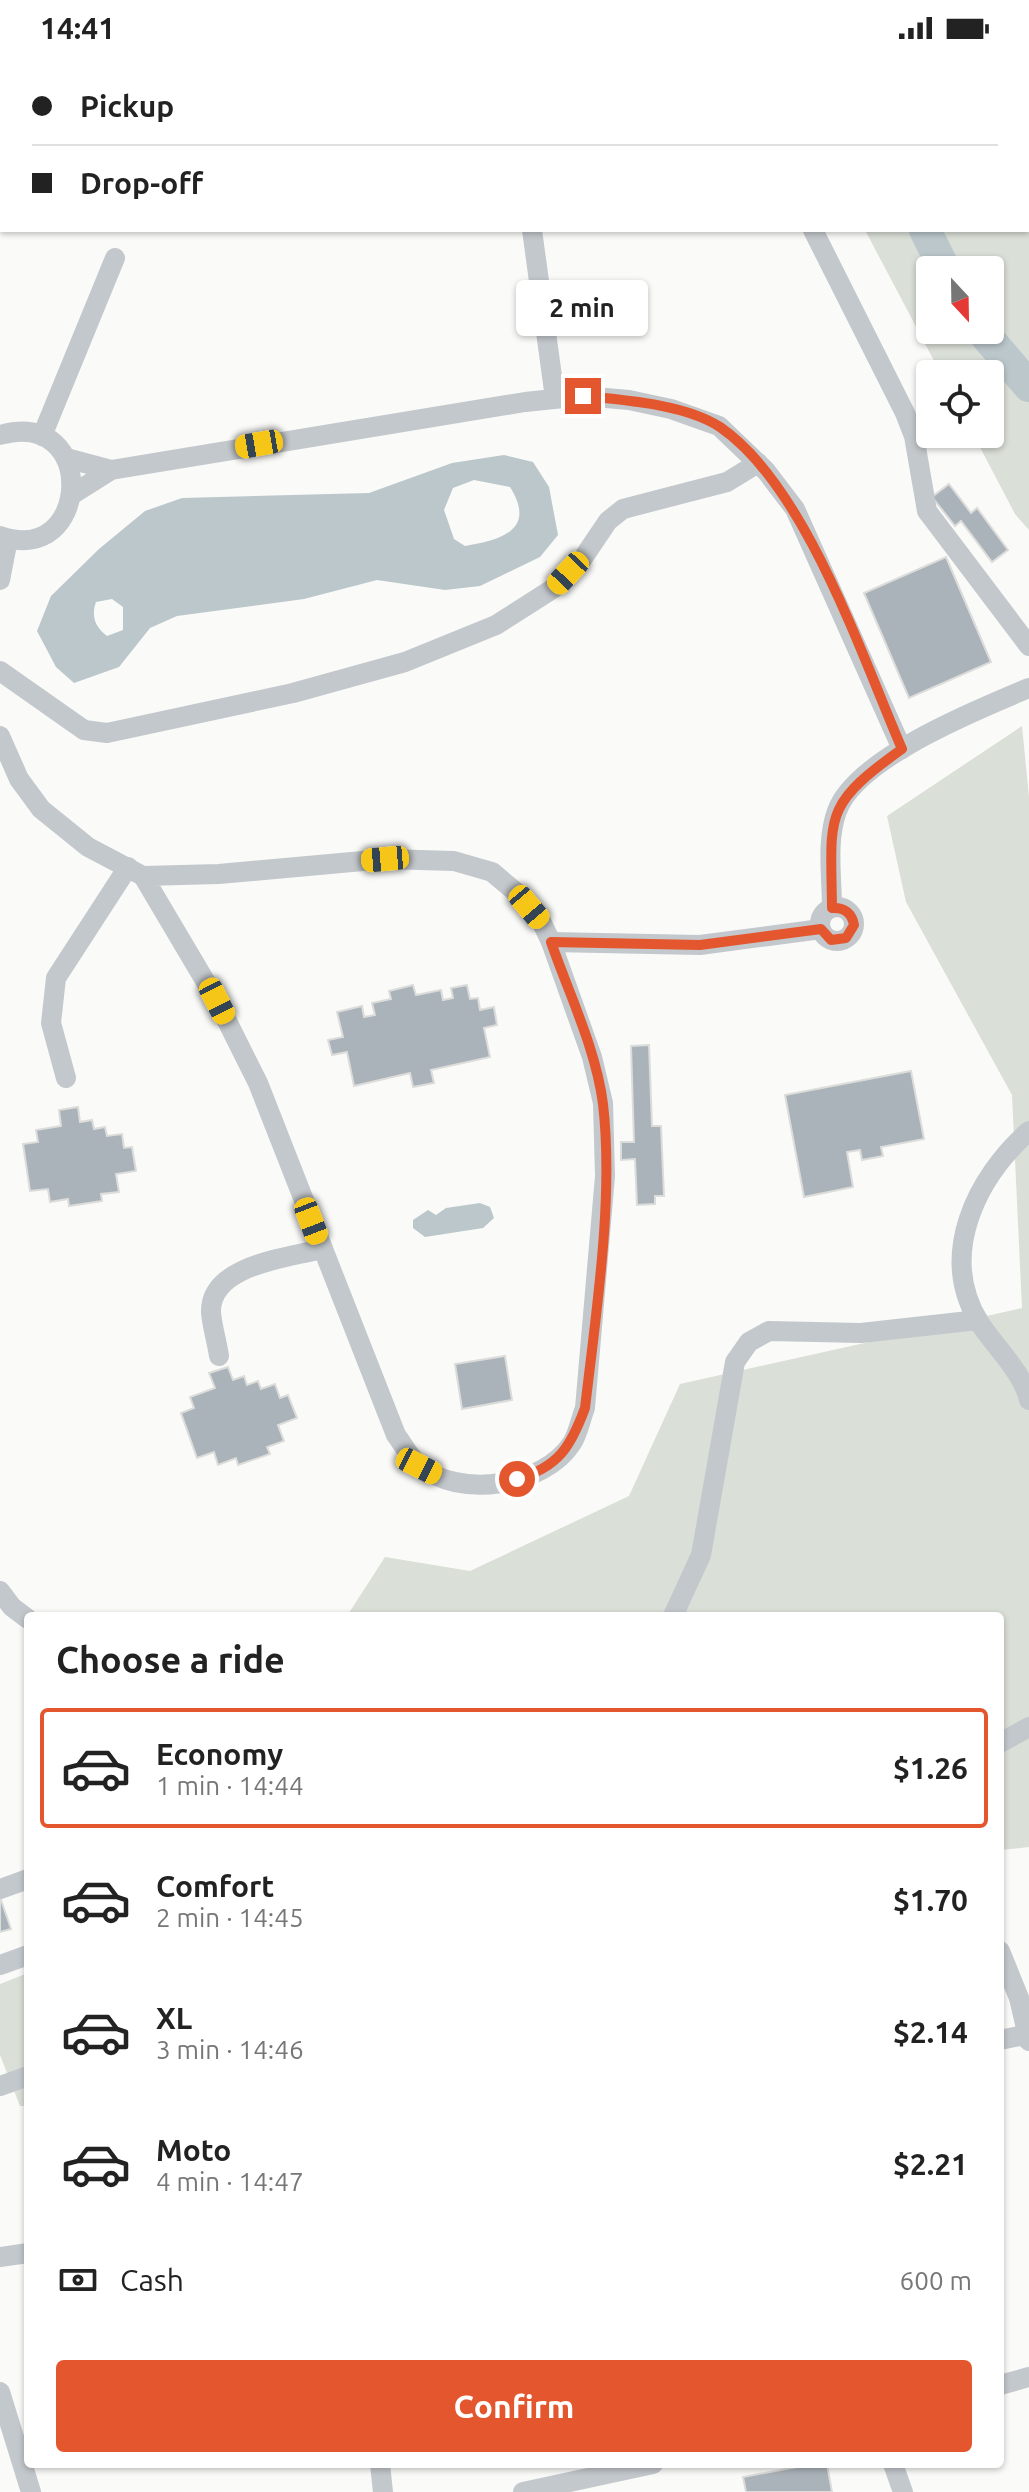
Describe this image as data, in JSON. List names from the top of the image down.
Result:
{
  "north": "bottom",
  "page": {
    "status": "14:41",
    "banner": ["Pickup", "Drop-off"],
    "bubble": "2 min",
    "heading": "Choose a ride",
    "list": [
      {
        "name": "Economy",
        "note": "1 min · 14:44",
        "value": "$1.26"
      },
      {
        "name": "Comfort",
        "note": "2 min · 14:45",
        "value": "$1.70"
      },
      {
        "name": "XL",
        "note": "3 min · 14:46",
        "value": "$2.14"
      },
      {
        "name": "Moto",
        "note": "4 min · 14:47",
        "value": "$2.21"
      }
    ],
    "pay": ["Cash", "600 m"],
    "buttons": "Confirm"
  }
}
